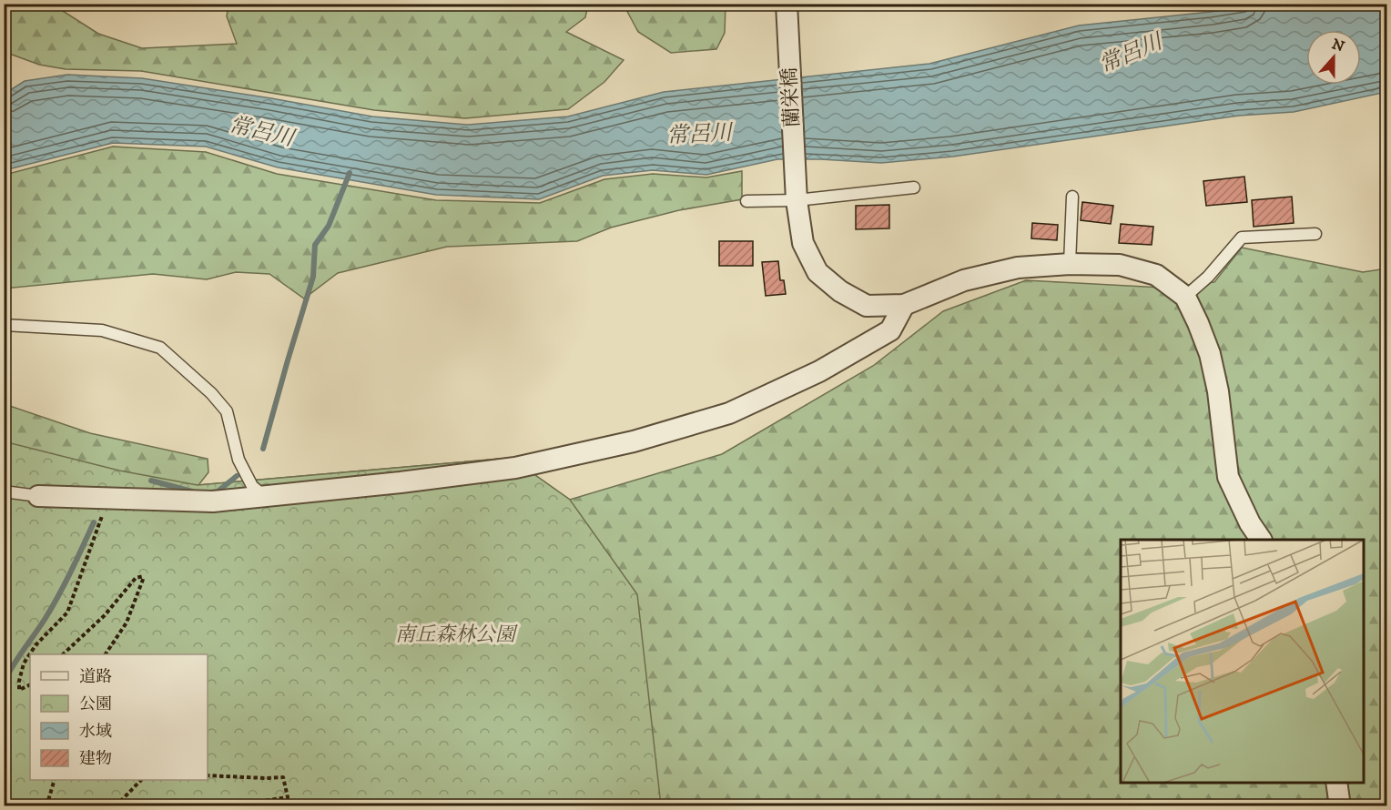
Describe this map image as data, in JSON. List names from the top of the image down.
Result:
{
  "streets": {
    "street": ["蘭栄橋"]
  },
  "water": ["常呂川"],
  "parks": ["南丘森林公園"],
  "legend": [
    "道路",
    "公園",
    "水域",
    "建物"
  ],
  "north": "top"
}
